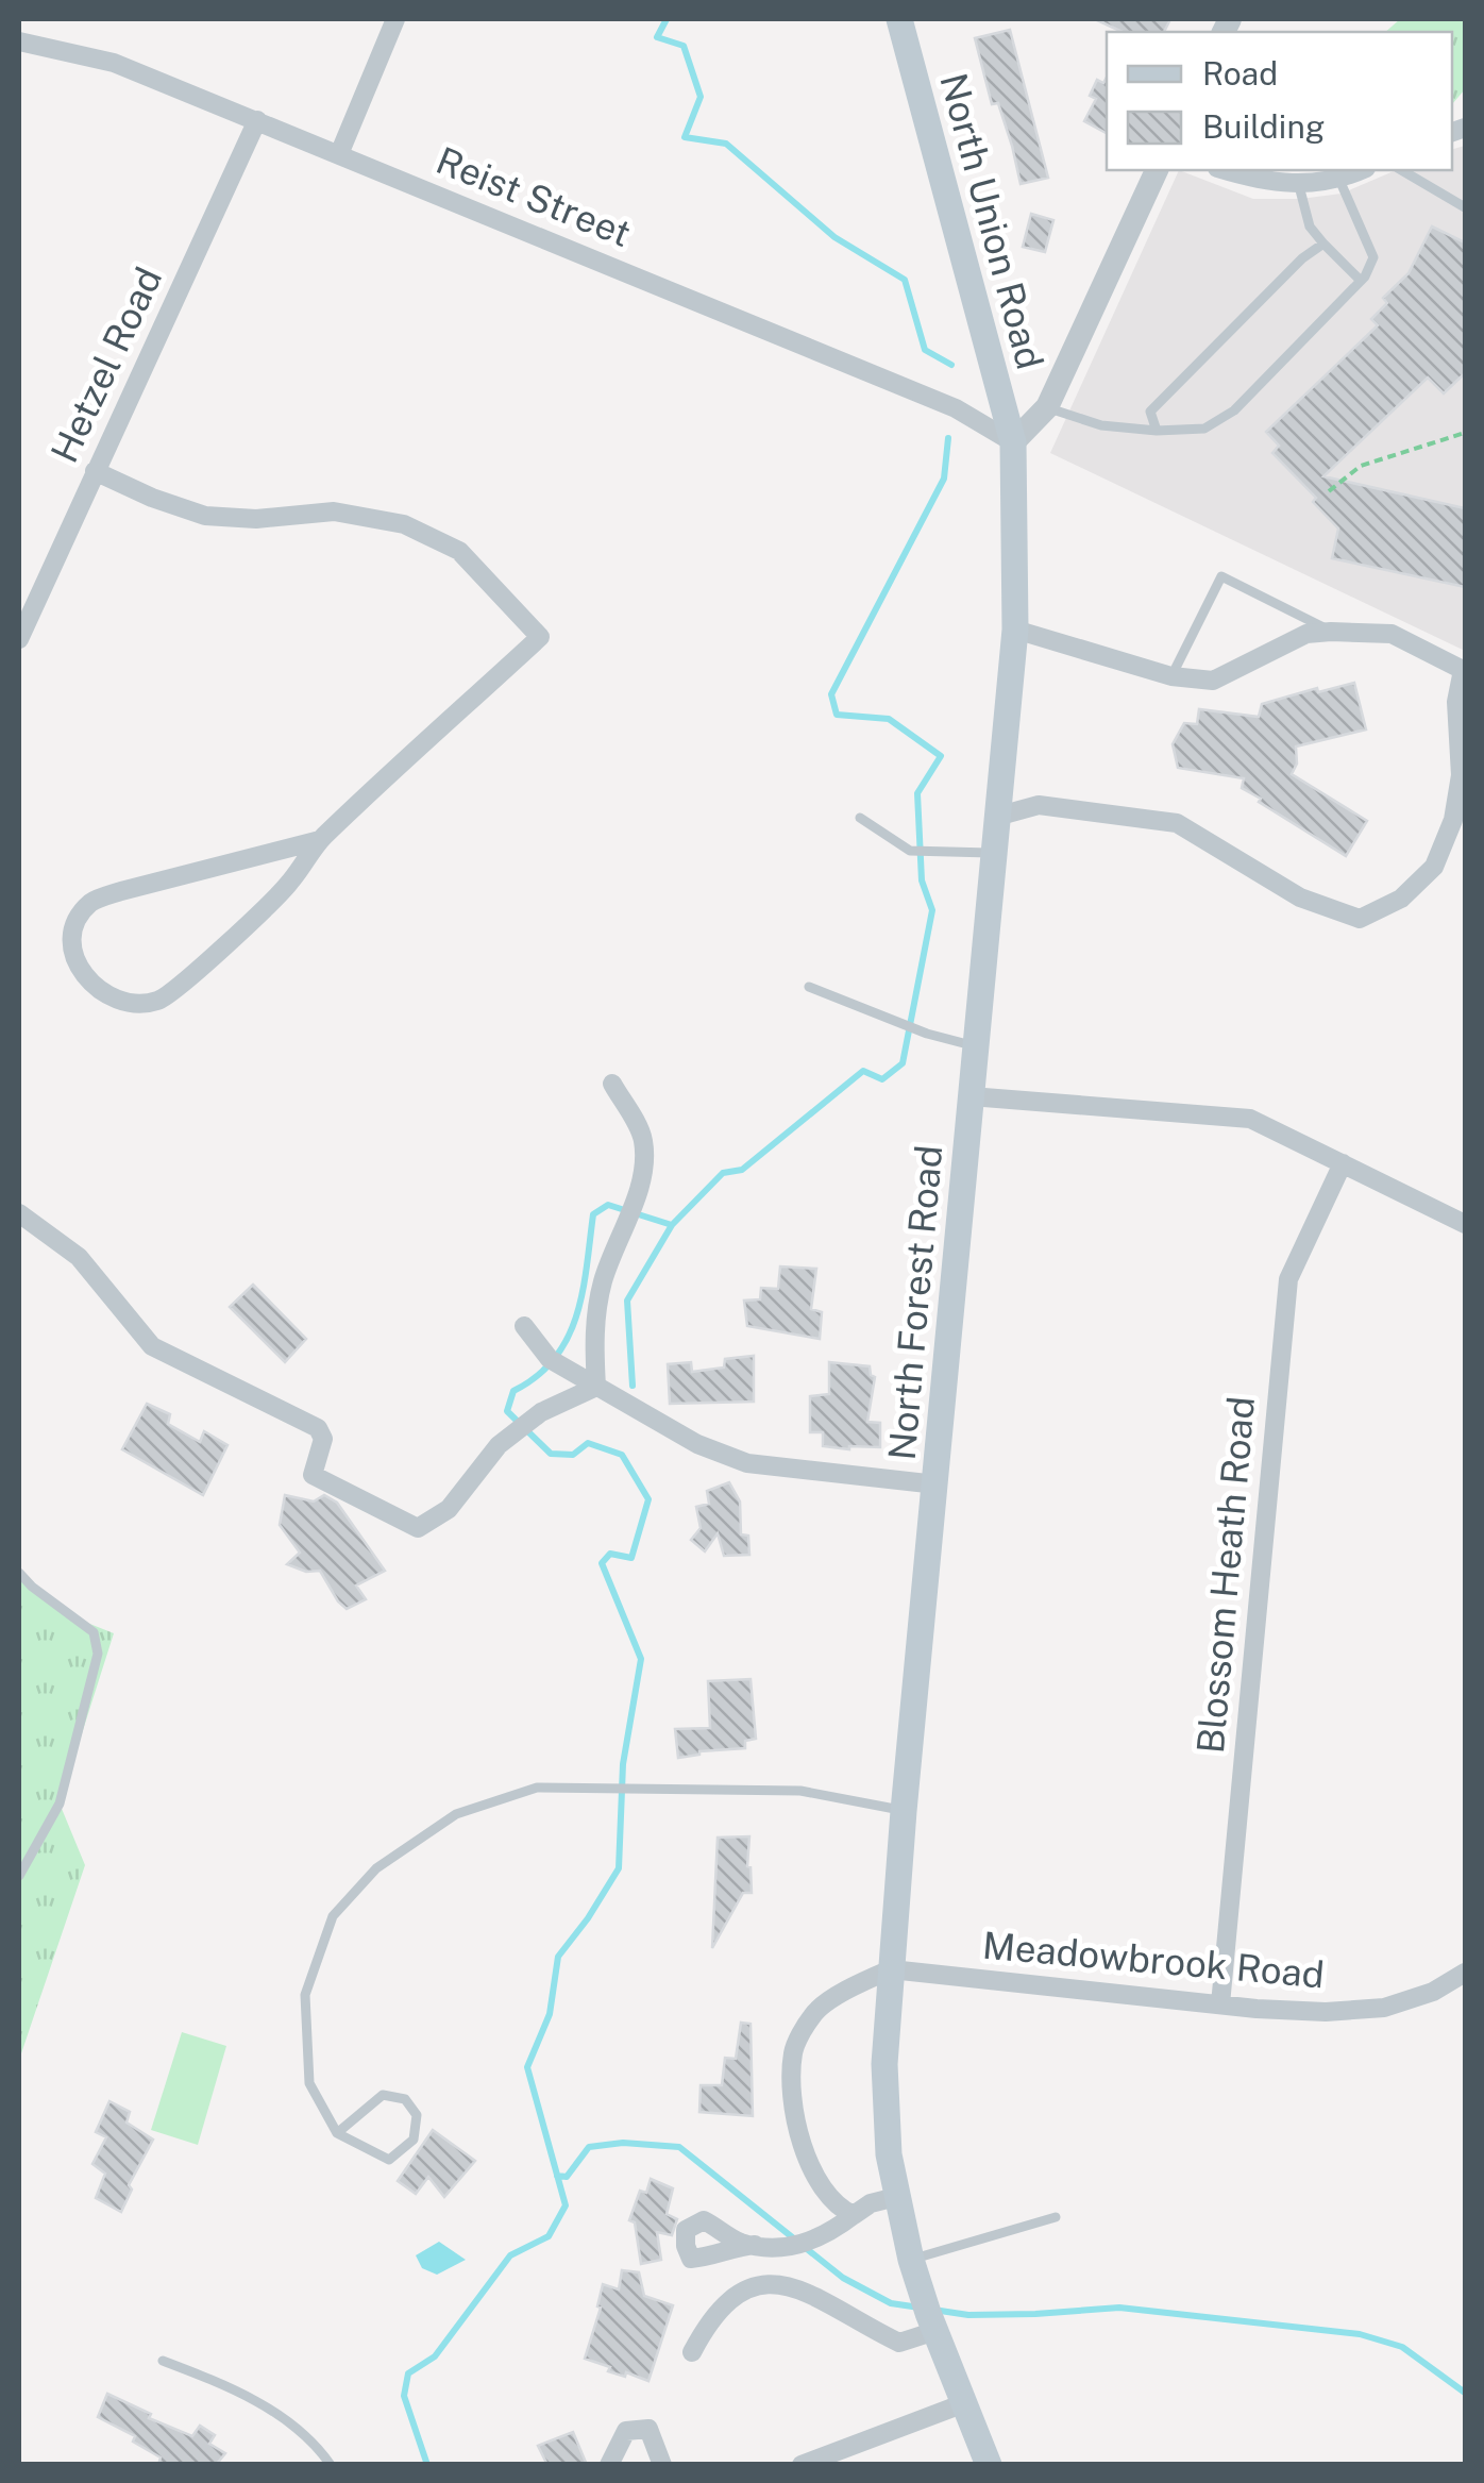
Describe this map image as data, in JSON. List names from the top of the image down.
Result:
{
  "streets": {
    "main road": ["North Union Road", "North Forest Road"],
    "street": [
      "Reist Street",
      "Hetzel Road",
      "Blossom Heath Road",
      "Meadowbrook Road"
    ]
  },
  "crossings": [
    ["Reist Street", "North Union Road"],
    ["Reist Street", "Hetzel Road"],
    ["Reist Street", "North Forest Road"],
    ["North Union Road", "North Forest Road"],
    ["North Forest Road", "Meadowbrook Road"],
    ["Blossom Heath Road", "Meadowbrook Road"]
  ],
  "legend": ["Road", "Building"]
}
